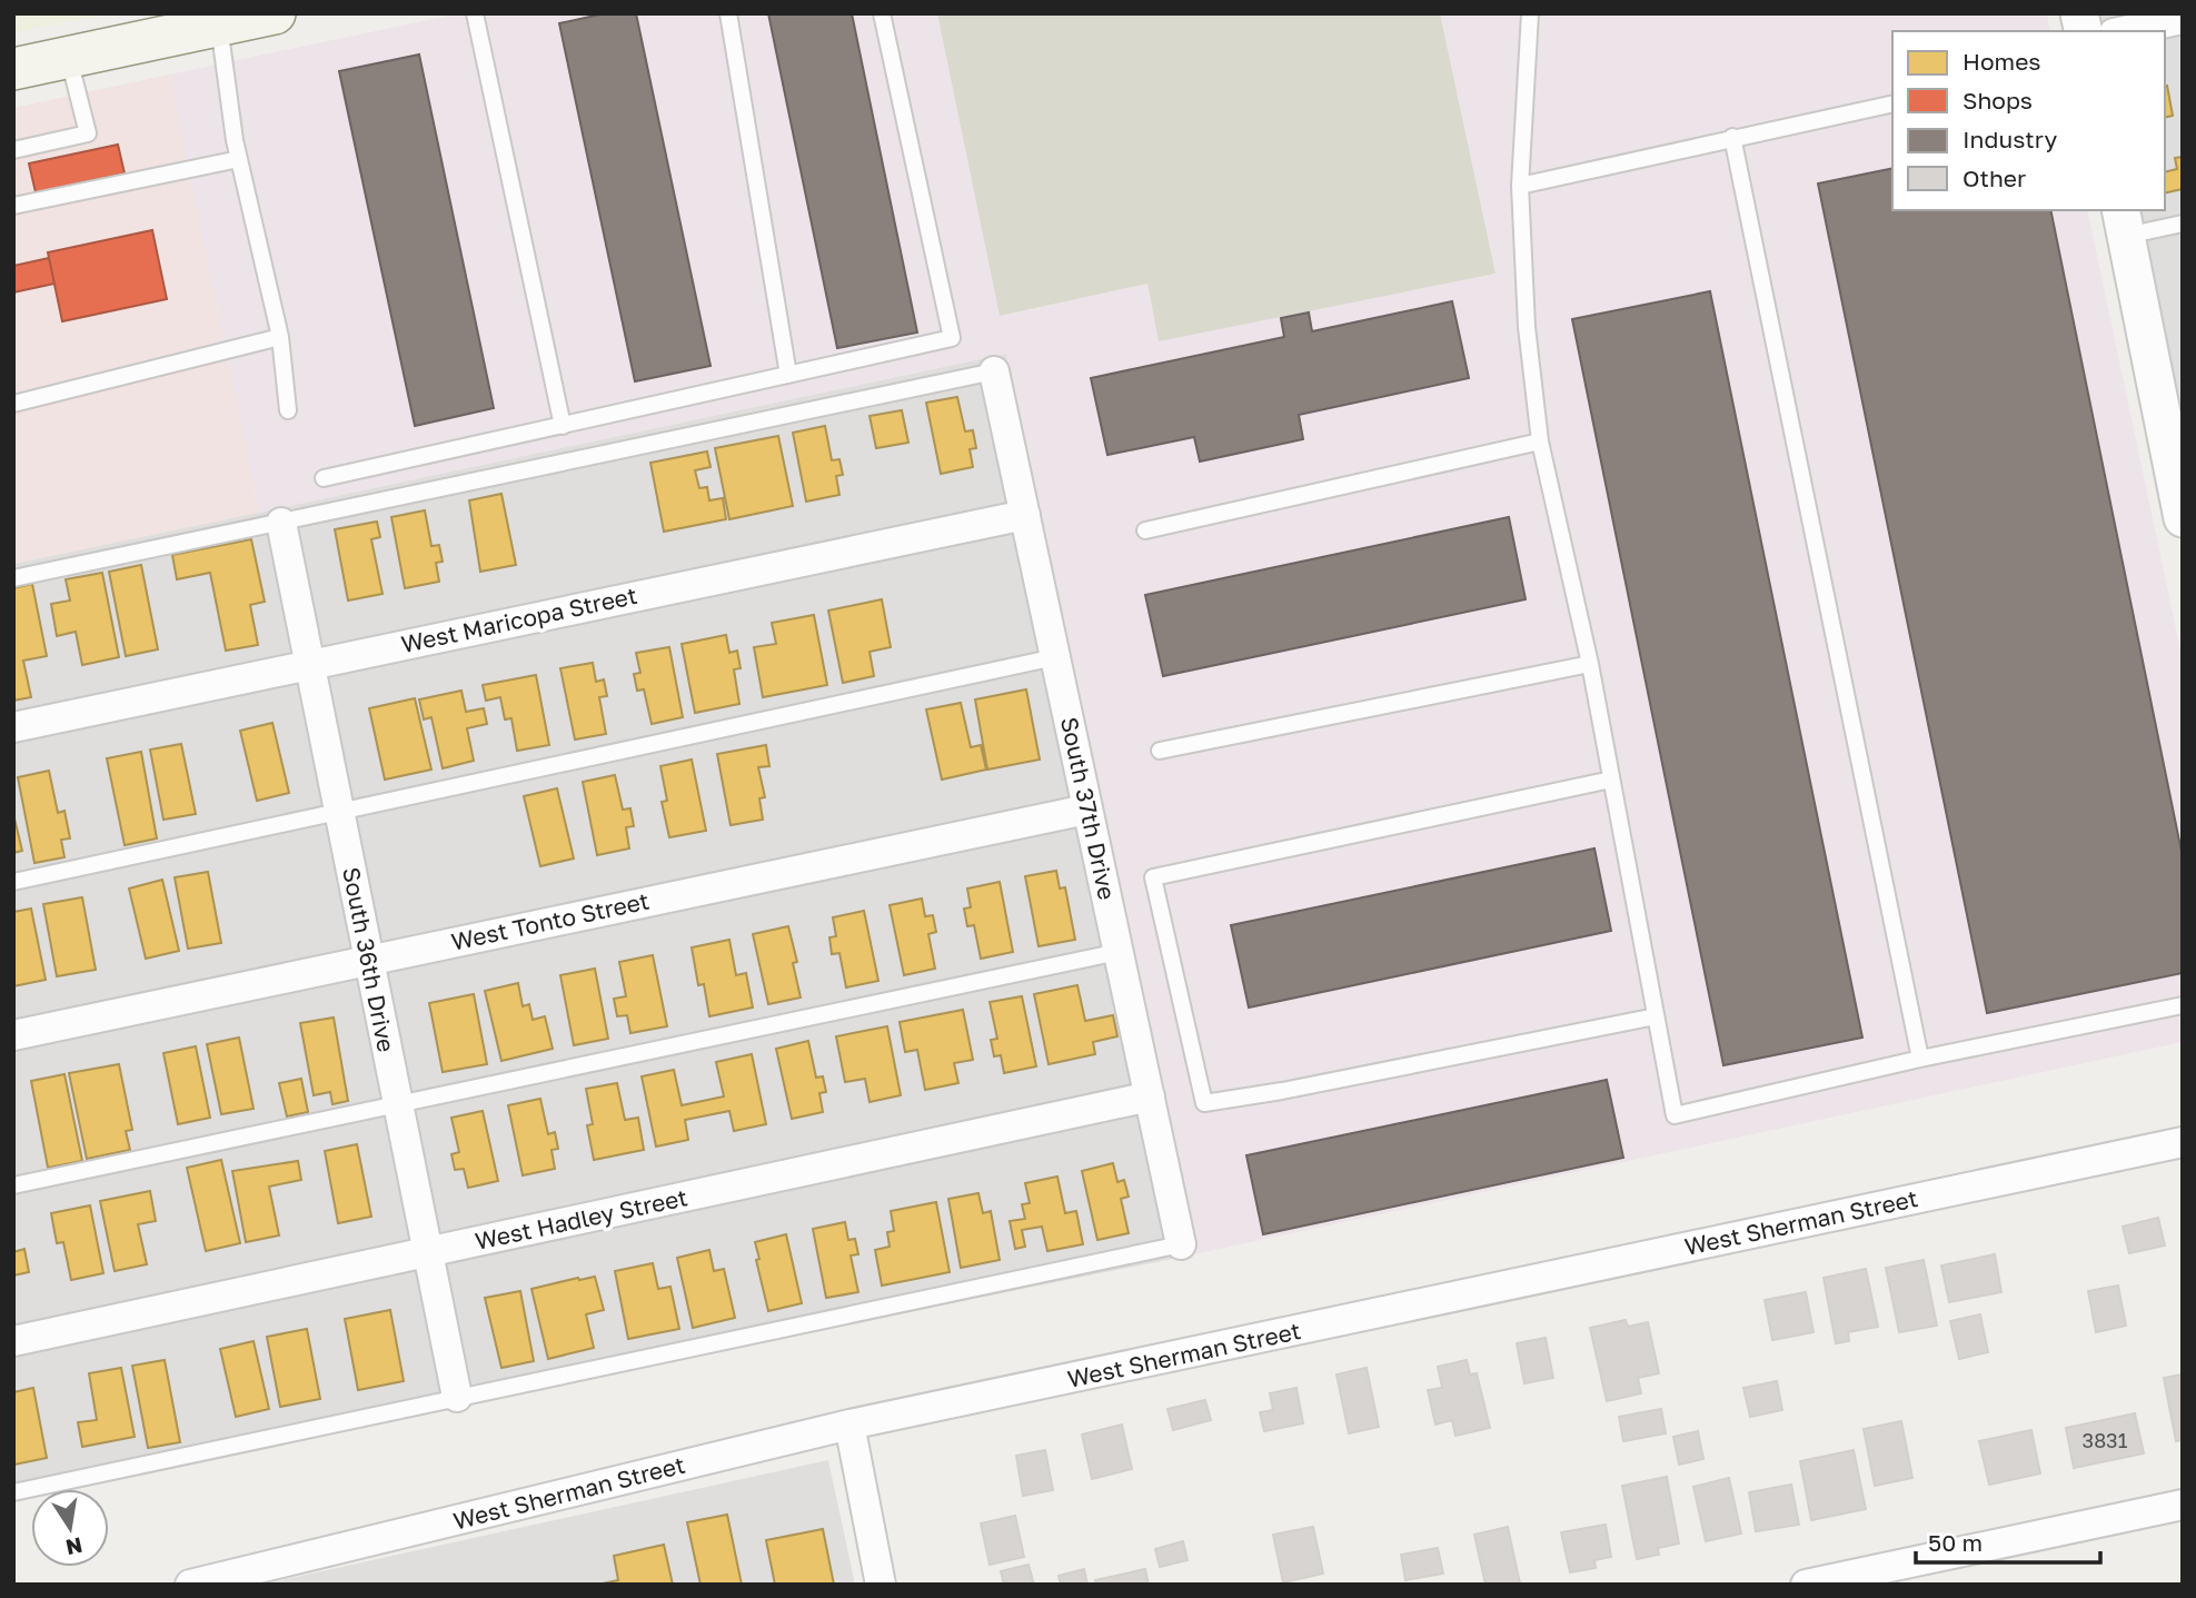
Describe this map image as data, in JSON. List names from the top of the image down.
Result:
{
  "streets": {
    "street": [
      "West Maricopa Street",
      "South 37th Drive",
      "West Tonto Street",
      "South 36th Drive",
      "West Hadley Street",
      "West Sherman Street"
    ]
  },
  "crossings": [
    ["West Maricopa Street", "South 37th Drive"],
    ["West Maricopa Street", "South 36th Drive"],
    ["South 37th Drive", "West Tonto Street"],
    ["South 37th Drive", "West Hadley Street"],
    ["West Tonto Street", "South 36th Drive"],
    ["South 36th Drive", "West Hadley Street"]
  ],
  "house_numbers": ["3831"],
  "legend": [
    "Homes",
    "Shops",
    "Industry",
    "Other"
  ],
  "scale_bar": "50 m",
  "north": "bottom"
}
